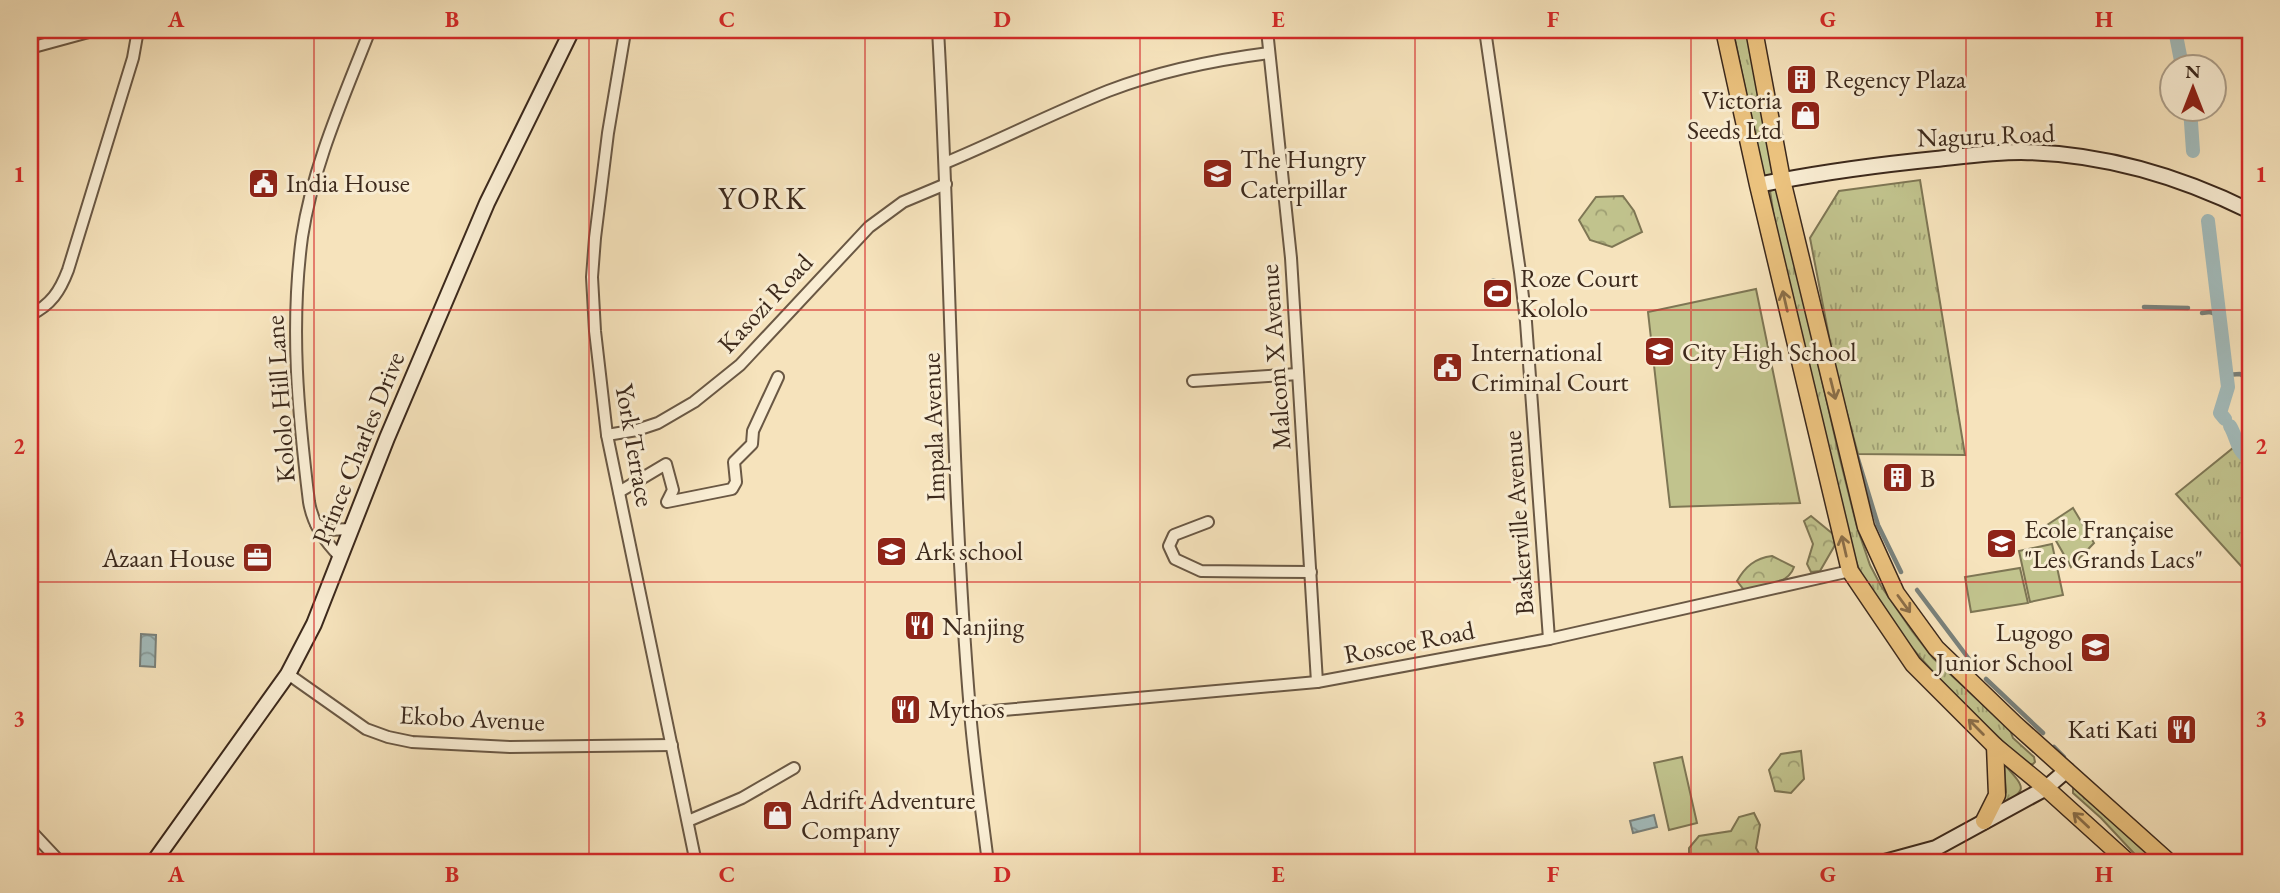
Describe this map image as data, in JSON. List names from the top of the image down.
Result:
{
  "streets": {
    "street": [
      "Naguru Road",
      "Kasozi Road",
      "Malcom X Avenue",
      "Kololo Hill Lane",
      "Impala Avenue",
      "York Terrace",
      "Prince Charles Drive",
      "Baskerville Avenue",
      "Roscoe Road",
      "Ekobo Avenue"
    ]
  },
  "crossings": [
    ["Kasozi Road", "Impala Avenue"],
    ["Kasozi Road", "York Terrace"],
    ["Malcom X Avenue", "Roscoe Road"],
    ["Kololo Hill Lane", "Prince Charles Drive"],
    ["Impala Avenue", "Roscoe Road"],
    ["York Terrace", "Ekobo Avenue"],
    ["Prince Charles Drive", "Ekobo Avenue"],
    ["Baskerville Avenue", "Roscoe Road"]
  ],
  "districts": ["YORK"],
  "places": {
    "building": ["Regency Plaza", "B"],
    "shop": ["Victoria Seeds Ltd", "Adrift Adventure Company"],
    "school or university": [
      "The Hungry Caterpillar",
      "City High School",
      "Ecole Française \"Les Grands Lacs\"",
      "Ark school",
      "Lugogo Junior School"
    ],
    "public building": ["India House", "International Criminal Court"],
    "sports": ["Roze Court Kololo"],
    "office": ["Azaan House"],
    "restaurant": ["Nanjing", "Mythos", "Kati Kati"]
  },
  "north": "top",
  "grid": {
    "columns": [
      "A",
      "B",
      "C",
      "D",
      "E",
      "F",
      "G",
      "H"
    ],
    "rows": ["1", "2", "3"]
  }
}
